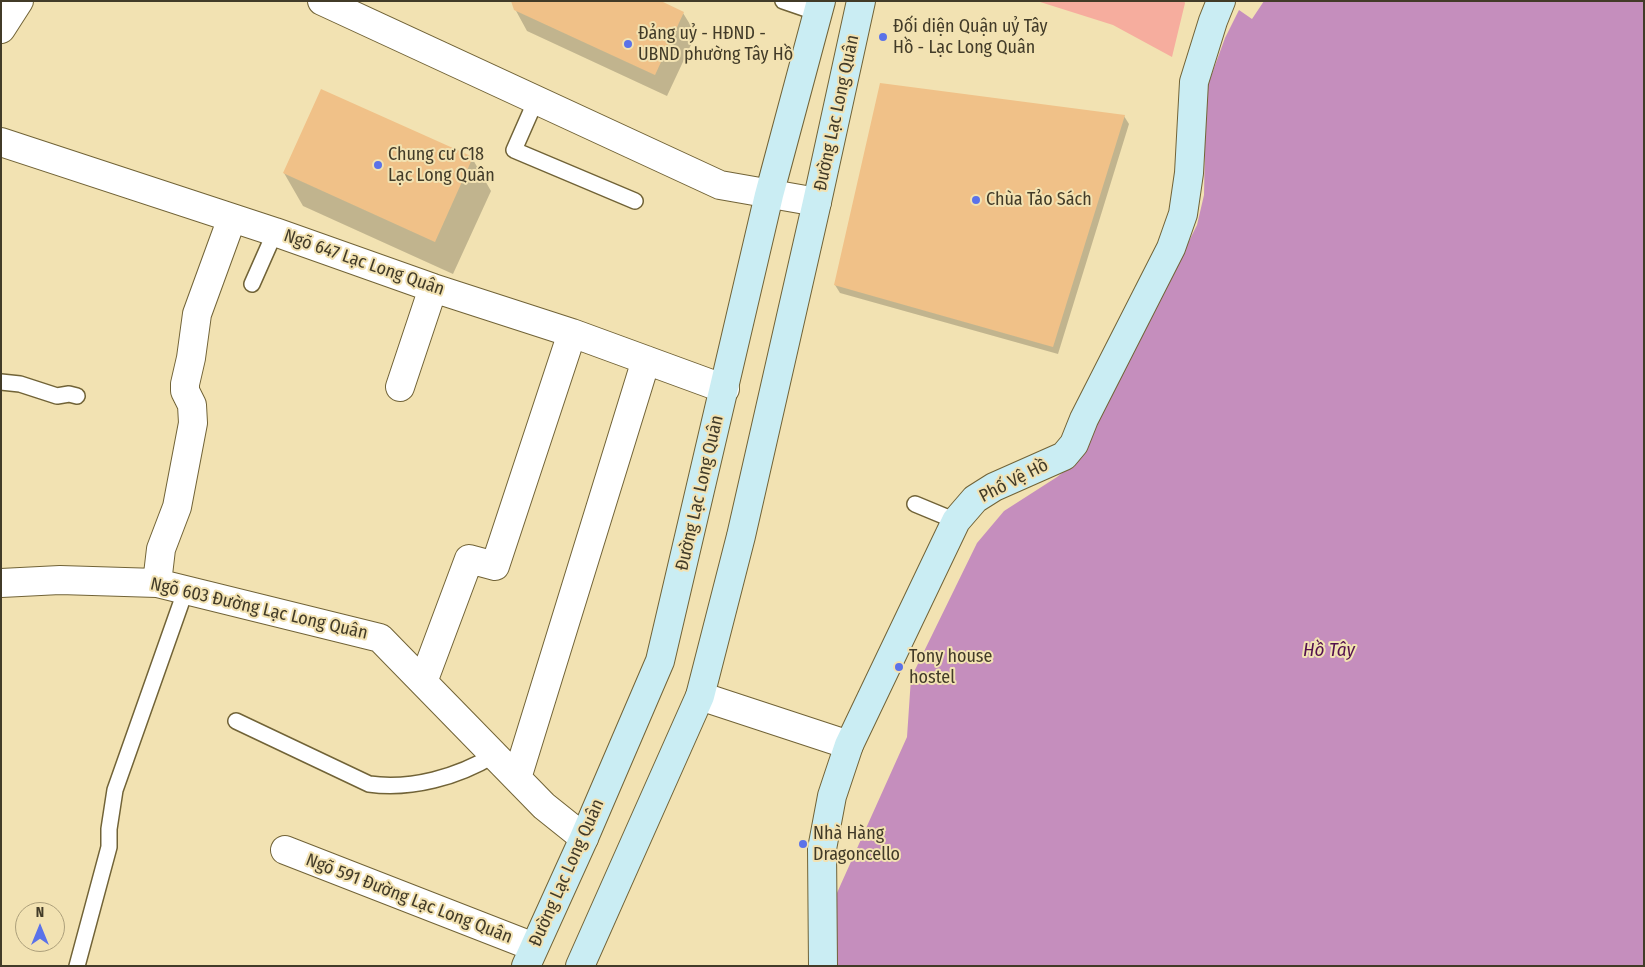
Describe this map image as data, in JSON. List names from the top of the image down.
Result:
{
  "streets": {
    "main road": ["Đường Lạc Long Quân", "Phố Vệ Hồ"],
    "street": ["Ngõ 647 Lạc Long Quân", "Ngõ 603 Đường Lạc Long Quân", "Ngõ 591 Đường Lạc Long Quân"]
  },
  "crossings": [
    ["Đường Lạc Long Quân", "Ngõ 647 Lạc Long Quân"],
    ["Đường Lạc Long Quân", "Ngõ 603 Đường Lạc Long Quân"],
    ["Đường Lạc Long Quân", "Ngõ 591 Đường Lạc Long Quân"]
  ],
  "water": ["Hồ Tây"],
  "places": [
    "Đối diện Quận uỷ Tây Hồ - Lạc Long Quân",
    "Đảng uỷ - HĐND - UBND phường Tây Hồ",
    "Chung cư C18 Lạc Long Quân",
    "Chùa Tảo Sách",
    "Tony house hostel",
    "Nhà Hàng Dragoncello"
  ],
  "north": "top"
}
